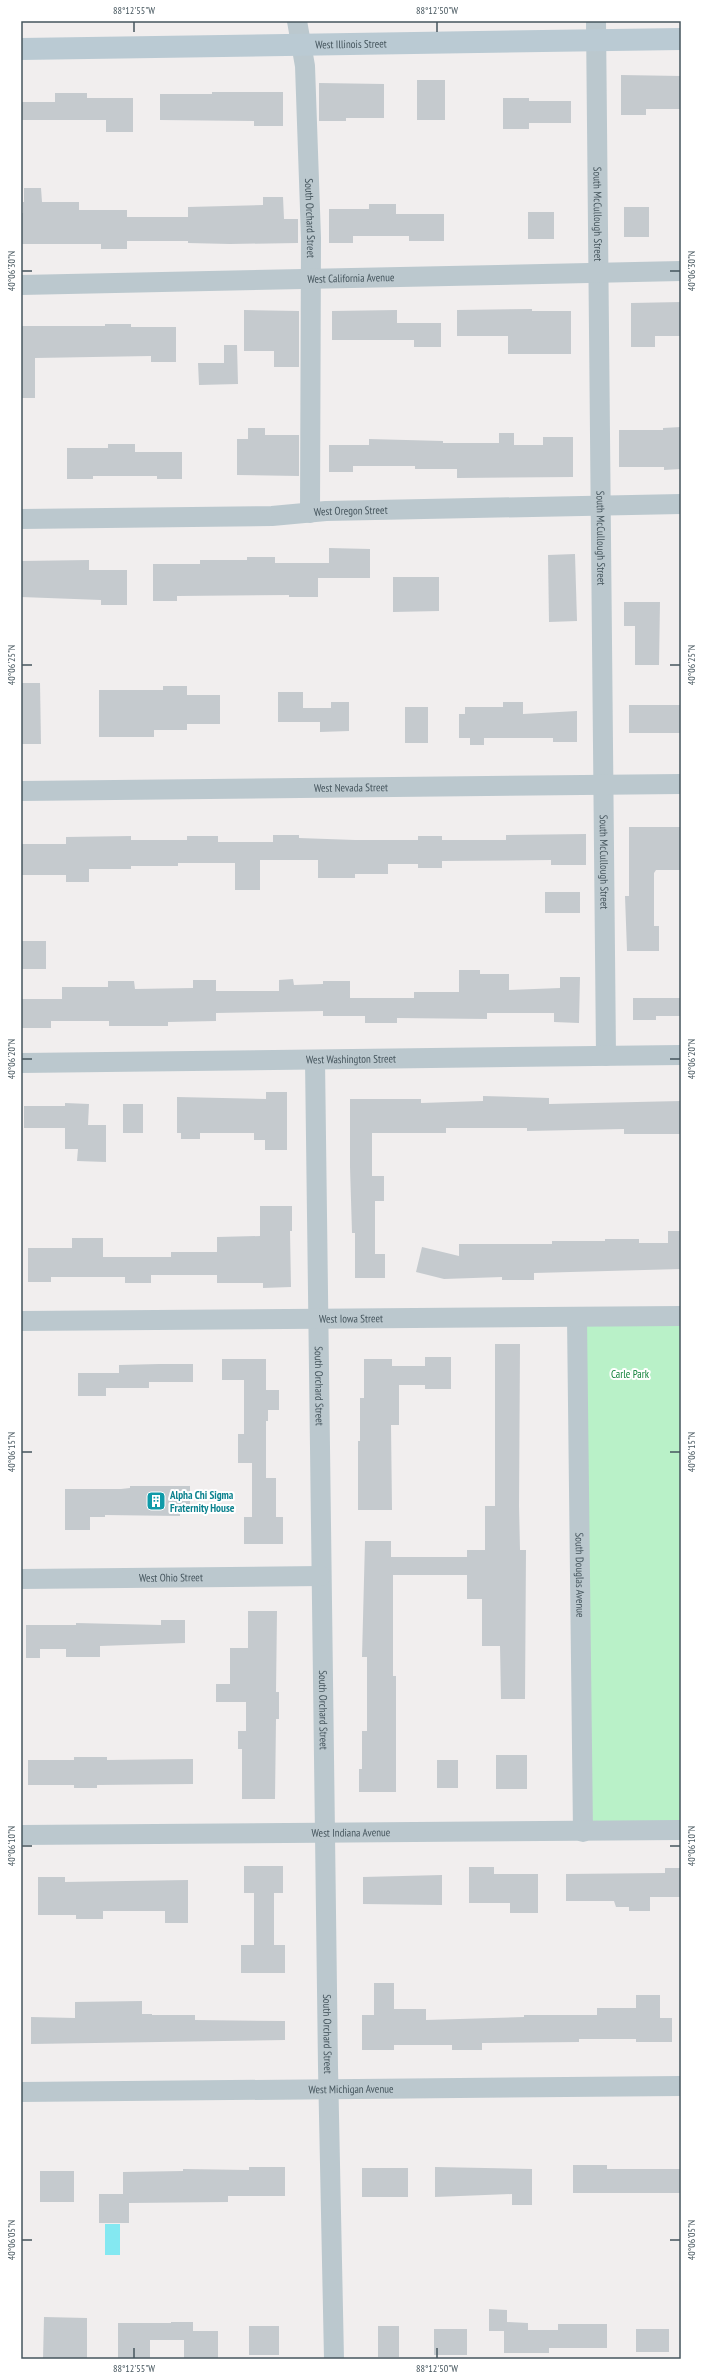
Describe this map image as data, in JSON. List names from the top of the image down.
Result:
{
  "streets": {
    "street": [
      "West Illinois Street",
      "South McCullough Street",
      "South Orchard Street",
      "West California Avenue",
      "West Oregon Street",
      "West Nevada Street",
      "West Washington Street",
      "West Iowa Street",
      "South Douglas Avenue",
      "West Ohio Street",
      "West Indiana Avenue",
      "West Michigan Avenue"
    ]
  },
  "crossings": [
    ["West Illinois Street", "South McCullough Street"],
    ["West Illinois Street", "South Orchard Street"],
    ["South McCullough Street", "West California Avenue"],
    ["South McCullough Street", "West Oregon Street"],
    ["South McCullough Street", "West Nevada Street"],
    ["South McCullough Street", "West Washington Street"],
    ["South Orchard Street", "West California Avenue"],
    ["South Orchard Street", "West Oregon Street"],
    ["South Orchard Street", "West Washington Street"],
    ["South Orchard Street", "West Iowa Street"],
    ["South Orchard Street", "West Ohio Street"],
    ["South Orchard Street", "West Indiana Avenue"],
    ["South Orchard Street", "West Michigan Avenue"],
    ["West Iowa Street", "South Douglas Avenue"],
    ["South Douglas Avenue", "West Indiana Avenue"]
  ],
  "parks": ["Carle Park"],
  "places": {
    "building": ["Alpha Chi Sigma Fraternity House"]
  },
  "coordinates": [
    "88°12'55\"W",
    "88°12'50\"W",
    "40°06'30\"N",
    "40°06'25\"N",
    "40°06'20\"N",
    "40°06'15\"N",
    "40°06'10\"N",
    "40°06'05\"N"
  ]
}
